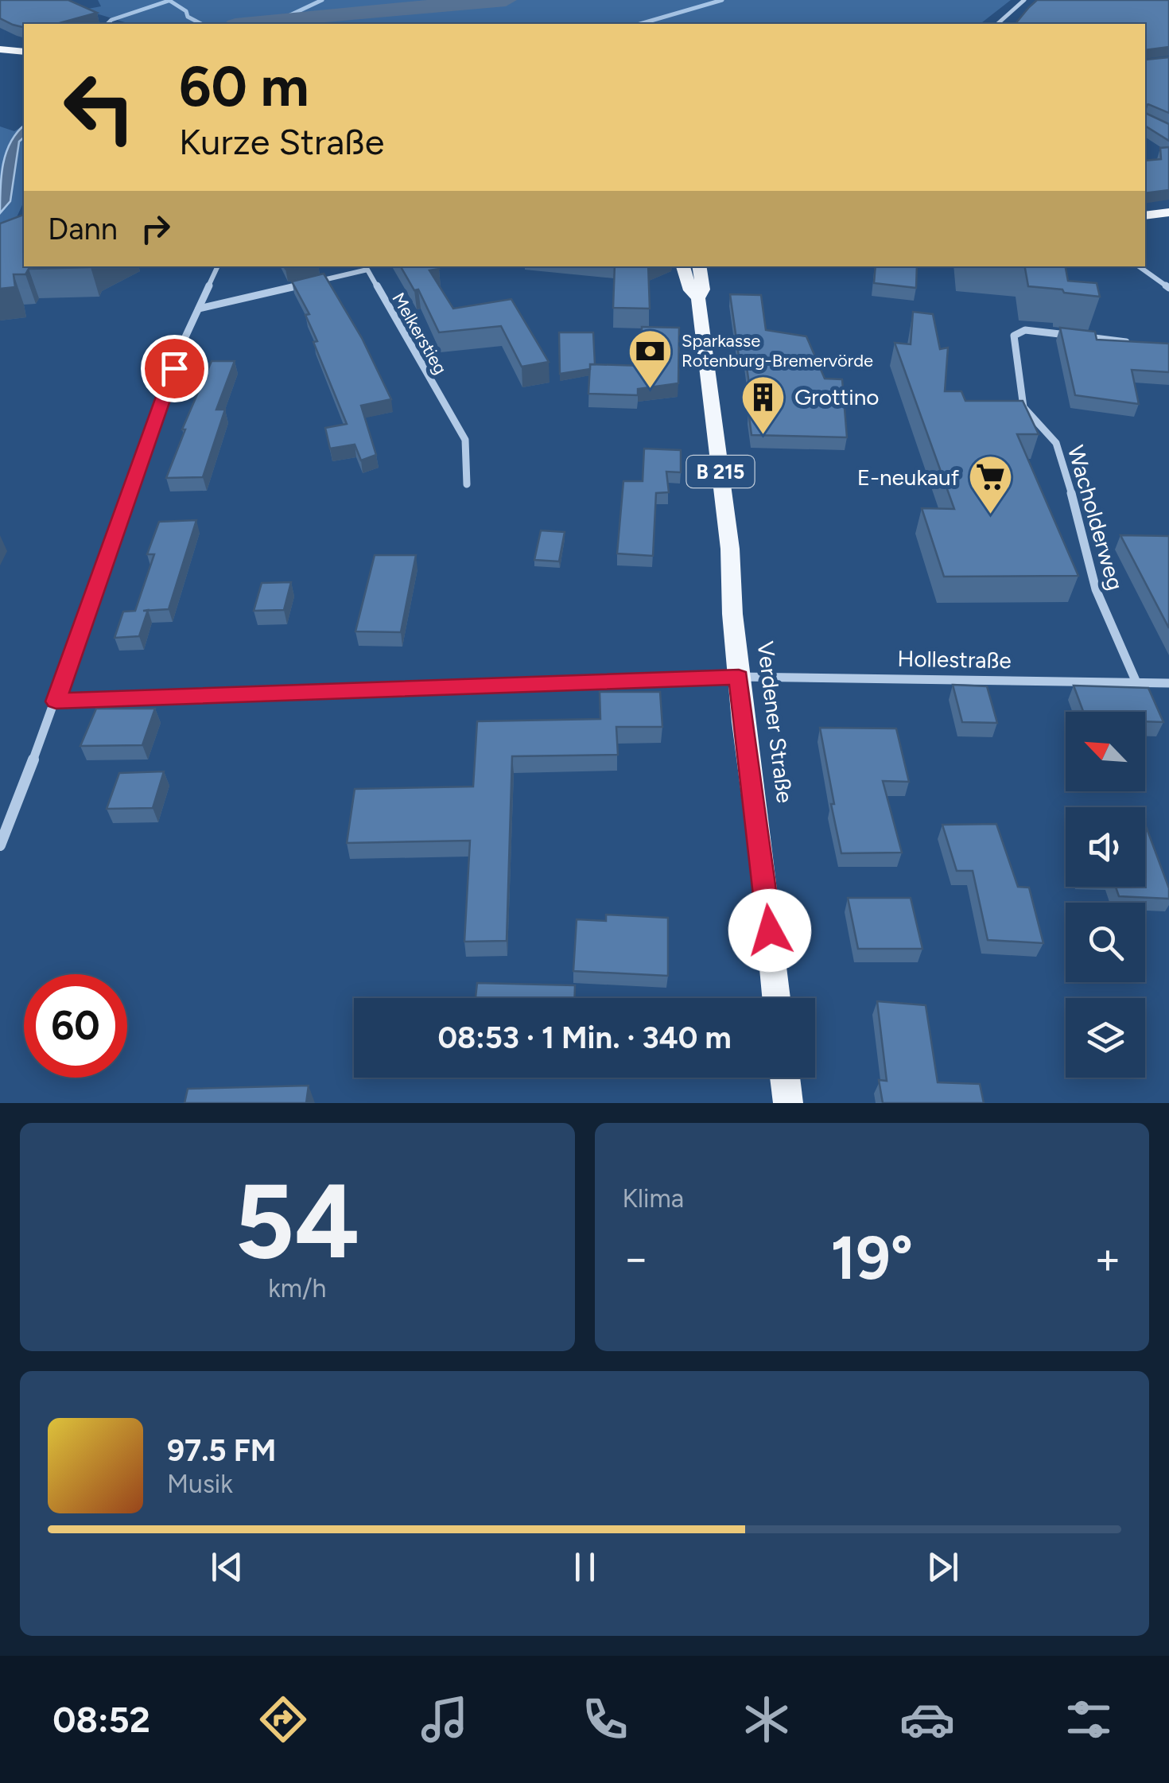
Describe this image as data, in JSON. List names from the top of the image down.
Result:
{
  "streets": {
    "main road": ["B 215", "Verdener Straße"],
    "street": ["Melkerstieg", "Wacholderweg", "Hollestraße"]
  },
  "crossings": [
    ["Wacholderweg", "Hollestraße"],
    ["Hollestraße", "Verdener Straße"]
  ],
  "places": {
    "bank": ["Sparkasse Rotenburg-Bremervörde"],
    "building": ["Grottino"],
    "supermarket": ["E-neukauf"]
  },
  "north": "top left",
  "page": {
    "turn": ["60 m", "Kurze Straße"],
    "then": "Dann",
    "limit": "60",
    "trip": "08:53 · 1 Min. · 340 m",
    "tile": [
      ["54", "km/h"],
      "Klima"
    ],
    "heat": ["−", "19°", "+"],
    "song": ["97.5 FM", "Musik"],
    "tabs": "08:52"
  }
}
